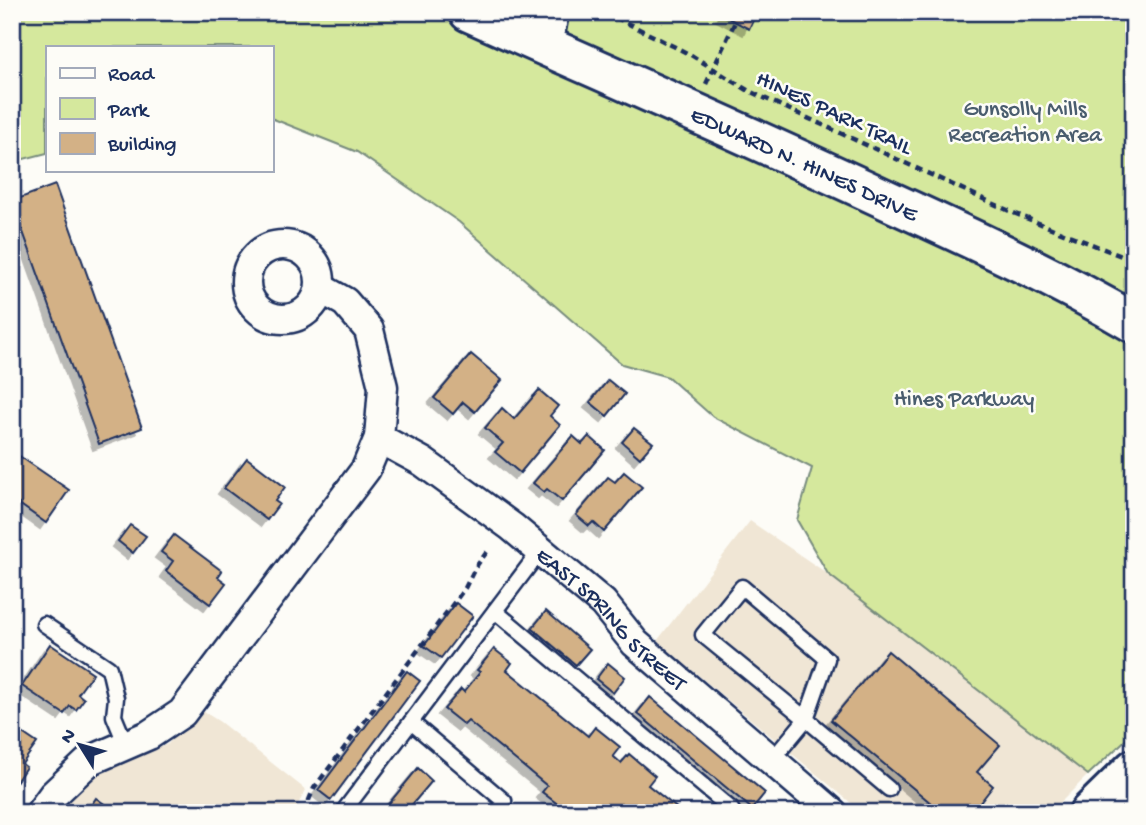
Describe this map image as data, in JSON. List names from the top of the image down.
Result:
{
  "streets": {
    "street": ["EDWARD N. HINES DRIVE", "EAST SPRING STREET"],
    "path": ["HINES PARK TRAIL"]
  },
  "parks": ["Gunsolly Mills Recreation Area", "Hines Parkway"],
  "legend": ["Road", "Park", "Building"],
  "north": "top left"
}
